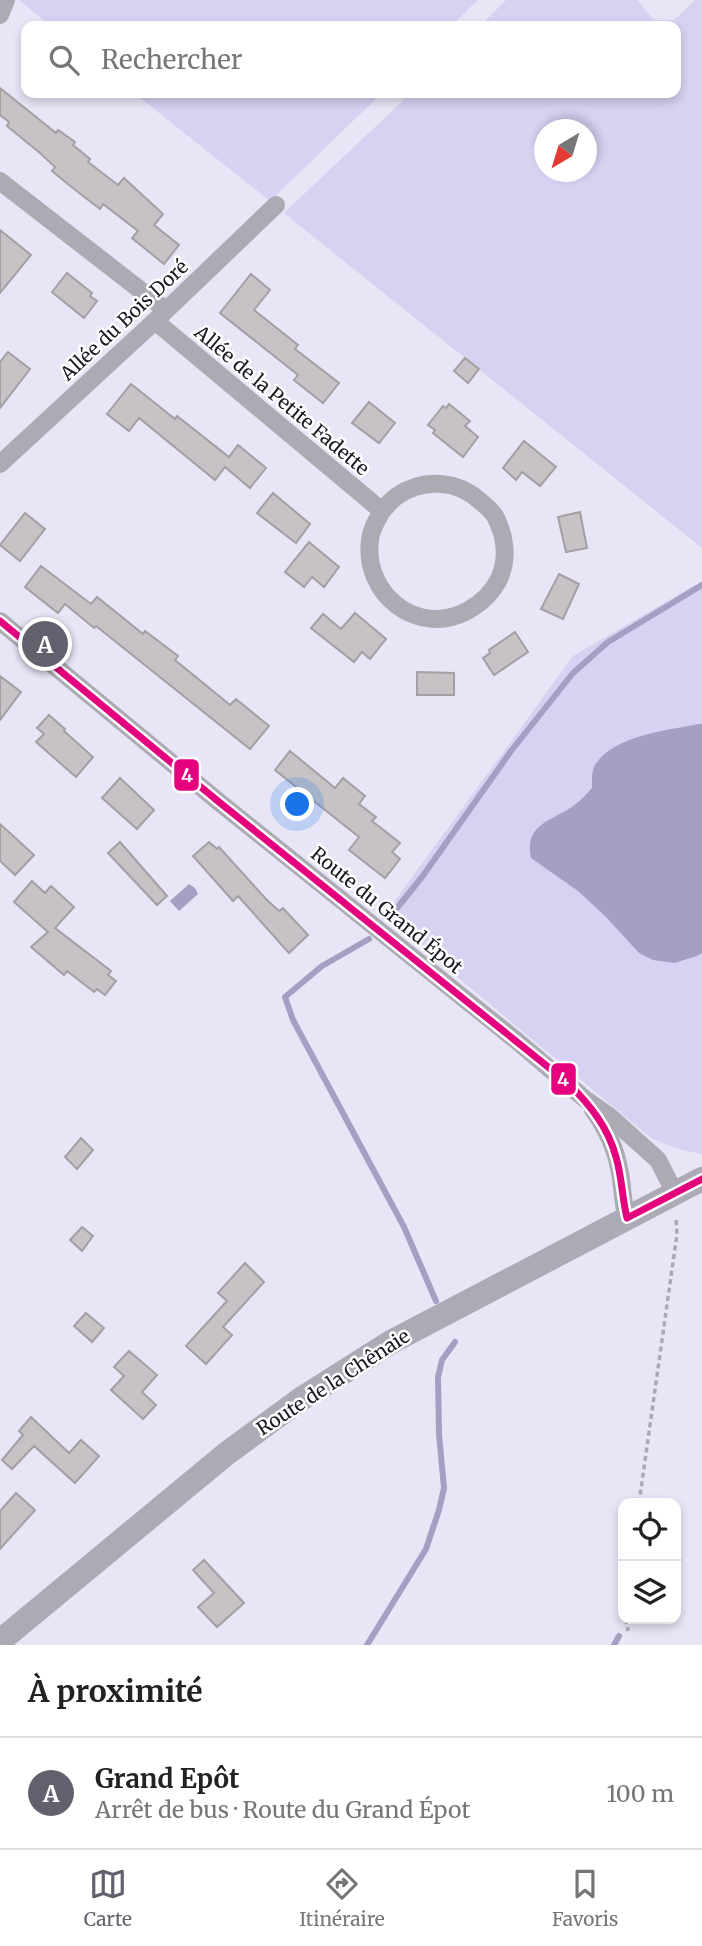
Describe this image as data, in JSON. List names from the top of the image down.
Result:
{
  "streets": {
    "main road": ["Route de la Chênaie"],
    "street": ["Allée du Bois Doré", "Allée de la Petite Fadette", "Route du Grand Épot"]
  },
  "crossings": [
    ["Allée du Bois Doré", "Allée de la Petite Fadette"],
    ["Route du Grand Épot", "Route de la Chênaie"]
  ],
  "lines": ["transit line 4"],
  "north": "bottom left",
  "page": {
    "search": "Rechercher",
    "pins": "A",
    "heading": "À proximité",
    "list": [
      {
        "mark": "A",
        "name": "Grand Epôt",
        "note": "Arrêt de bus · Route du Grand Épot",
        "value": "100 m"
      }
    ],
    "nav": ["Carte", "Itinéraire", "Favoris"]
  }
}
